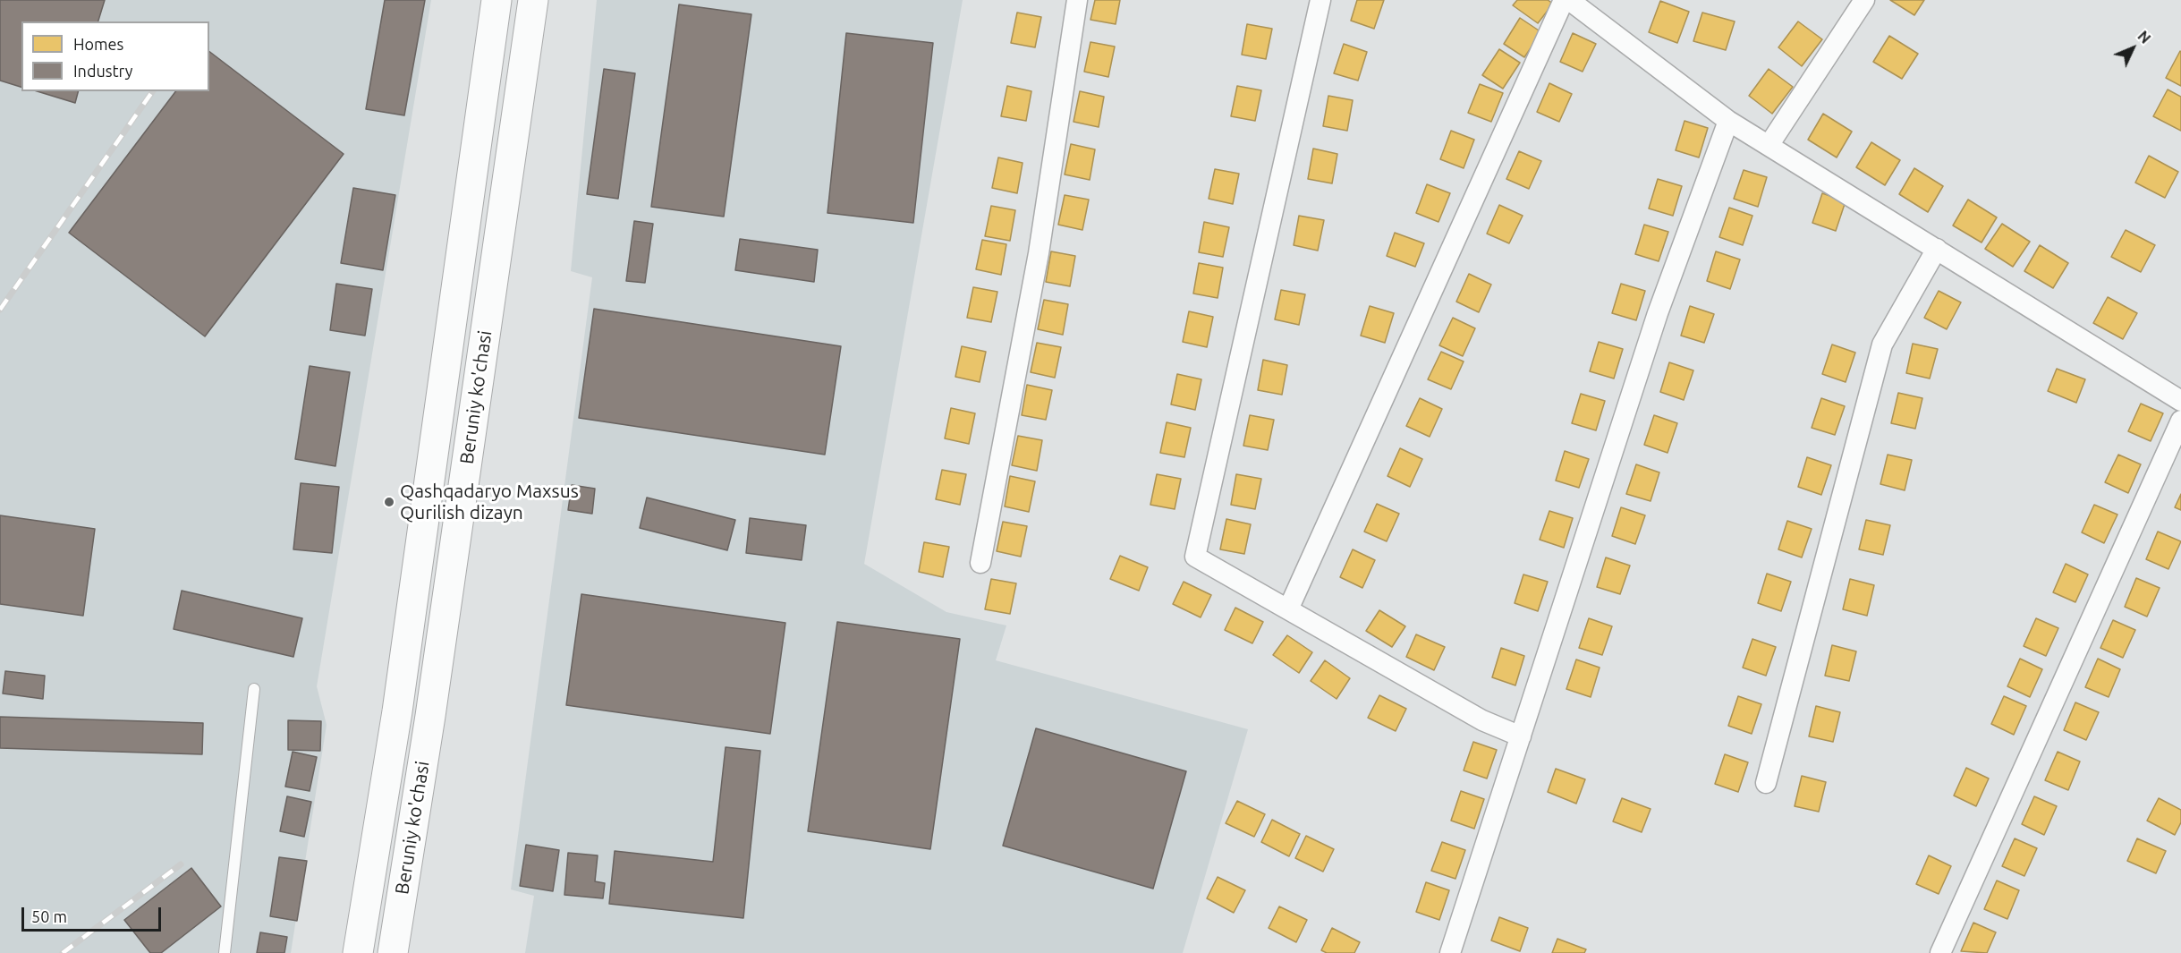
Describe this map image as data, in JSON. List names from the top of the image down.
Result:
{
  "streets": {
    "main road": ["Beruniy ko'chasi"]
  },
  "places": ["Qashqadaryo Maxsus Qurilish dizayn"],
  "legend": ["Homes", "Industry"],
  "scale_bar": "50 m",
  "north": "top right"
}
